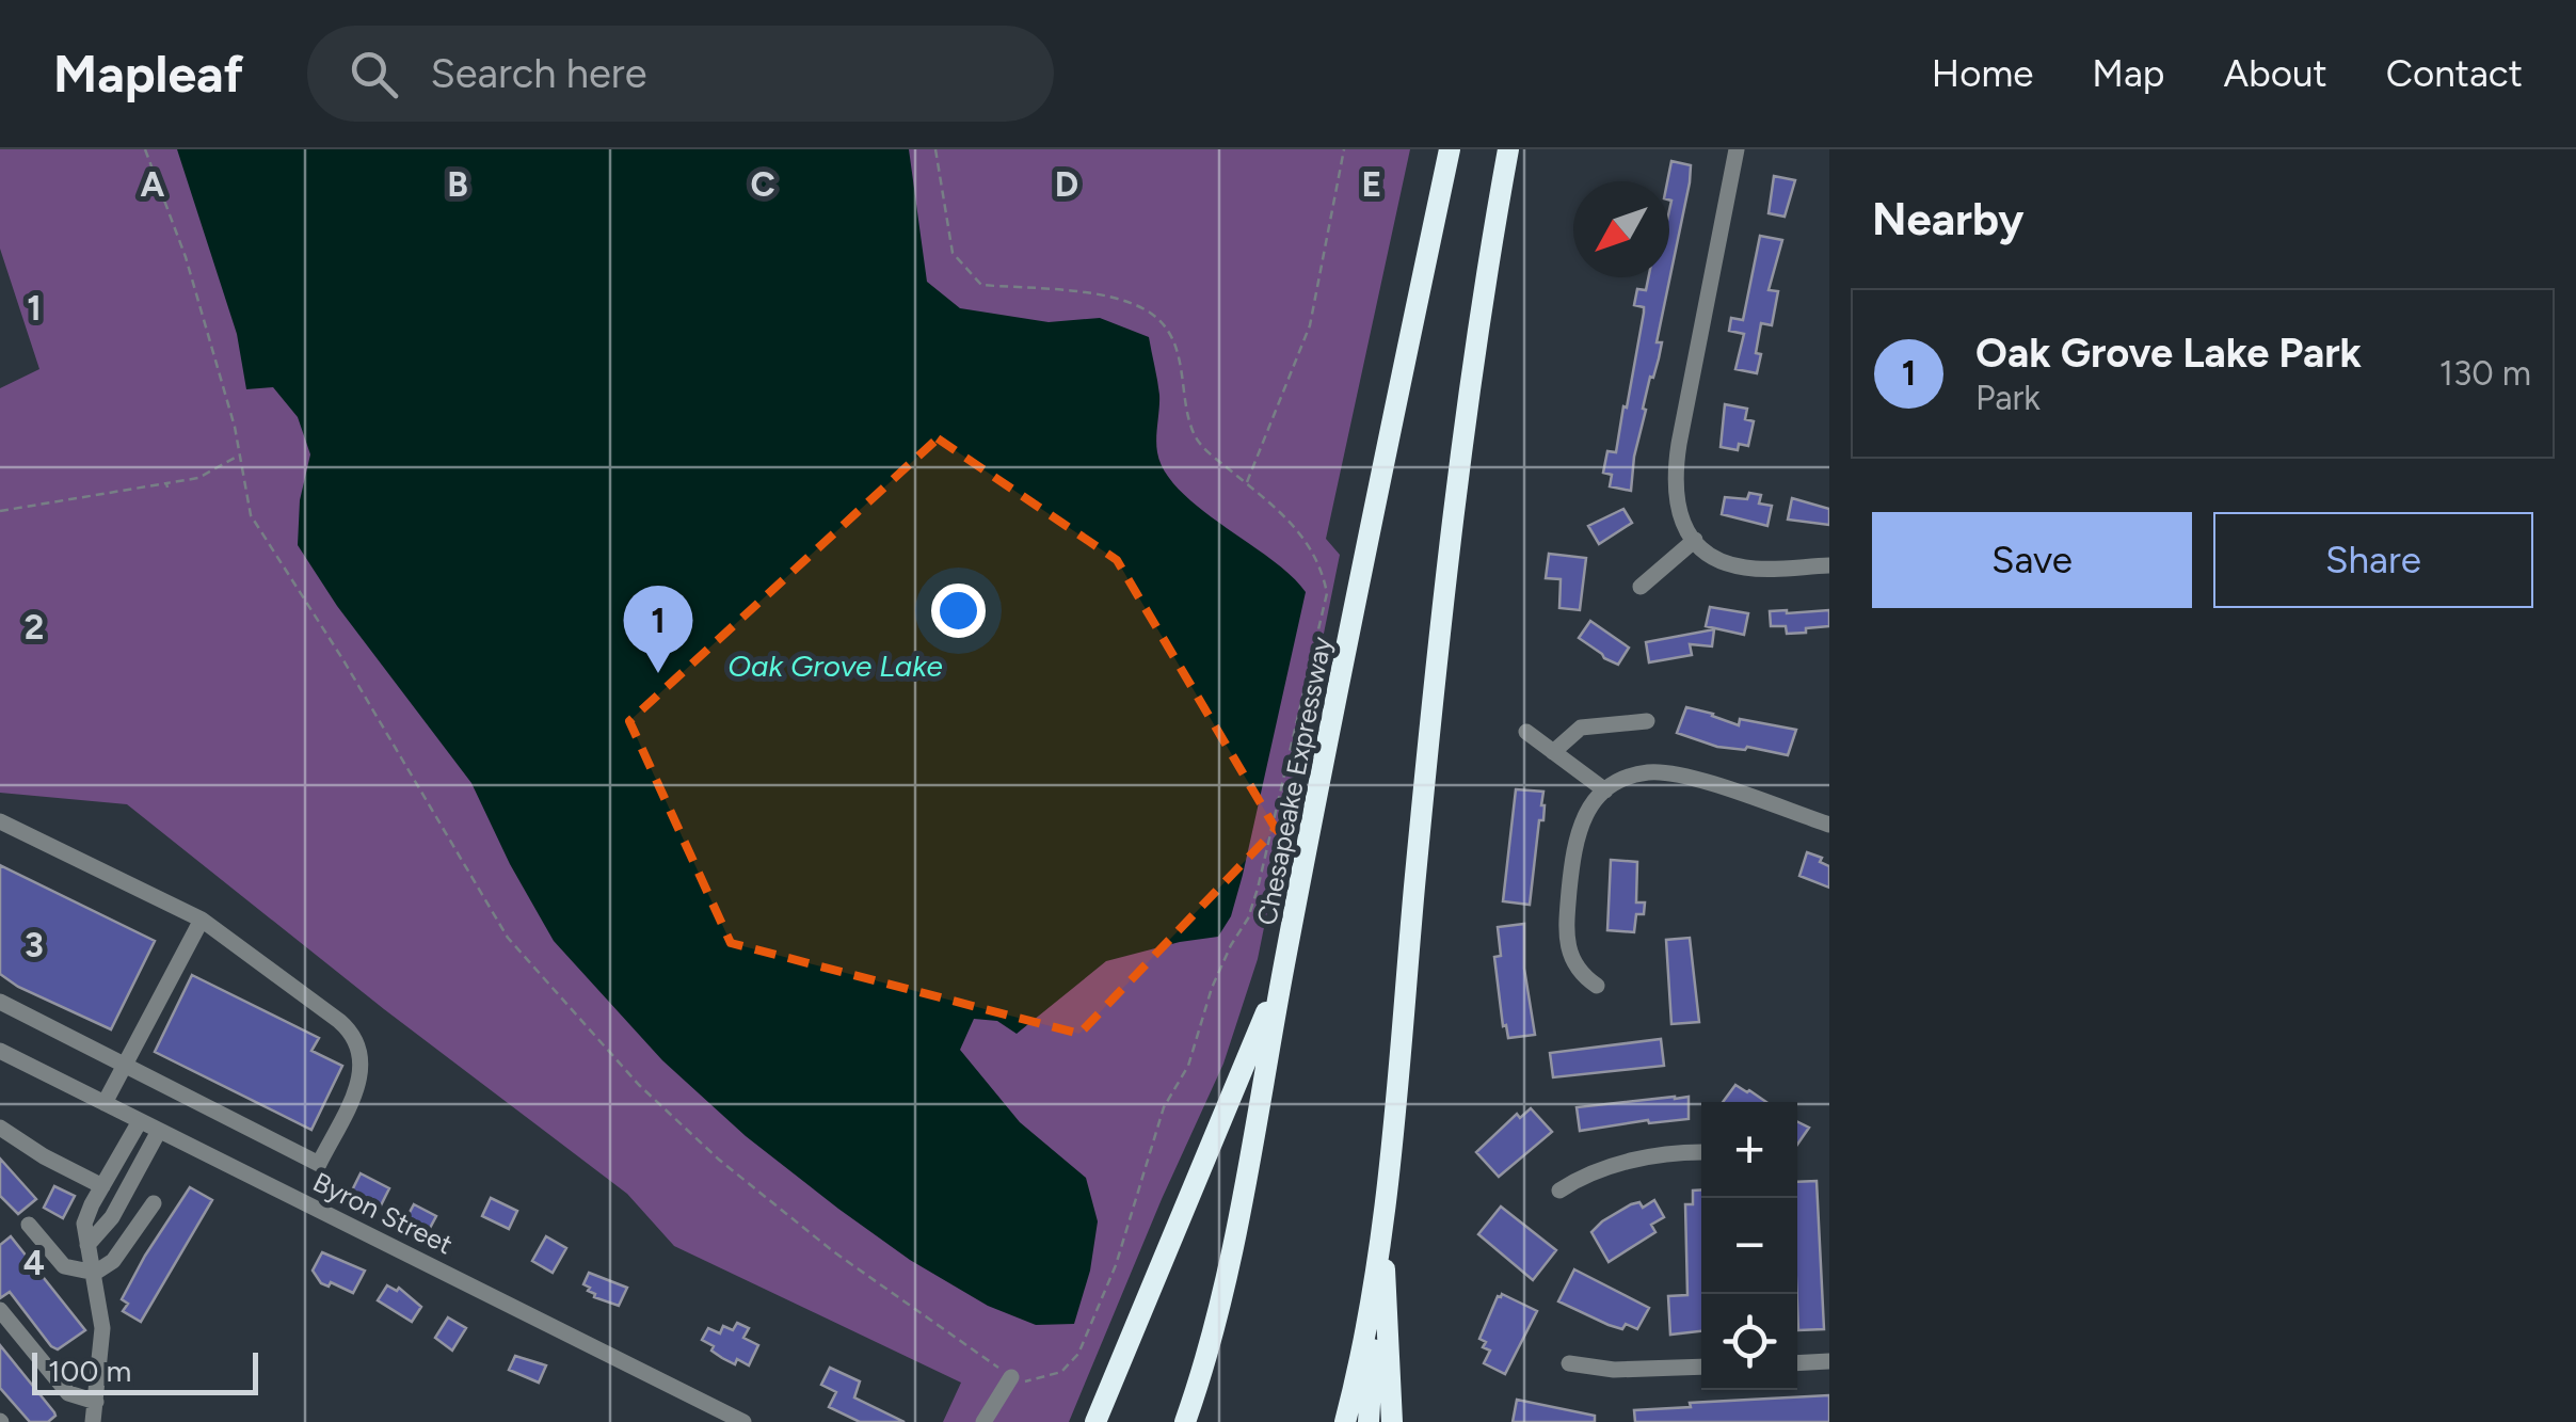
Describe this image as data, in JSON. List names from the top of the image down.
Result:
{
  "streets": {
    "highway": ["Chesapeake Expressway"],
    "street": ["Byron Street"]
  },
  "water": ["Oak Grove Lake"],
  "scale_bar": "100 m",
  "north": "bottom left",
  "page": {
    "header": "Mapleaf",
    "search": "Search here",
    "nav": [
      "Home",
      "Map",
      "About",
      "Contact"
    ],
    "heading": "Nearby",
    "list": [
      {
        "mark": "1",
        "name": "Oak Grove Lake Park",
        "note": "Park",
        "value": "130 m"
      }
    ],
    "buttons": ["Save", "Share"],
    "pins": "1",
    "map_buttons": ["+", "−"],
    "scale": "100 m"
  },
  "grid": {
    "columns": [
      "A",
      "B",
      "C",
      "D",
      "E"
    ],
    "rows": [
      "1",
      "2",
      "3",
      "4"
    ]
  }
}
